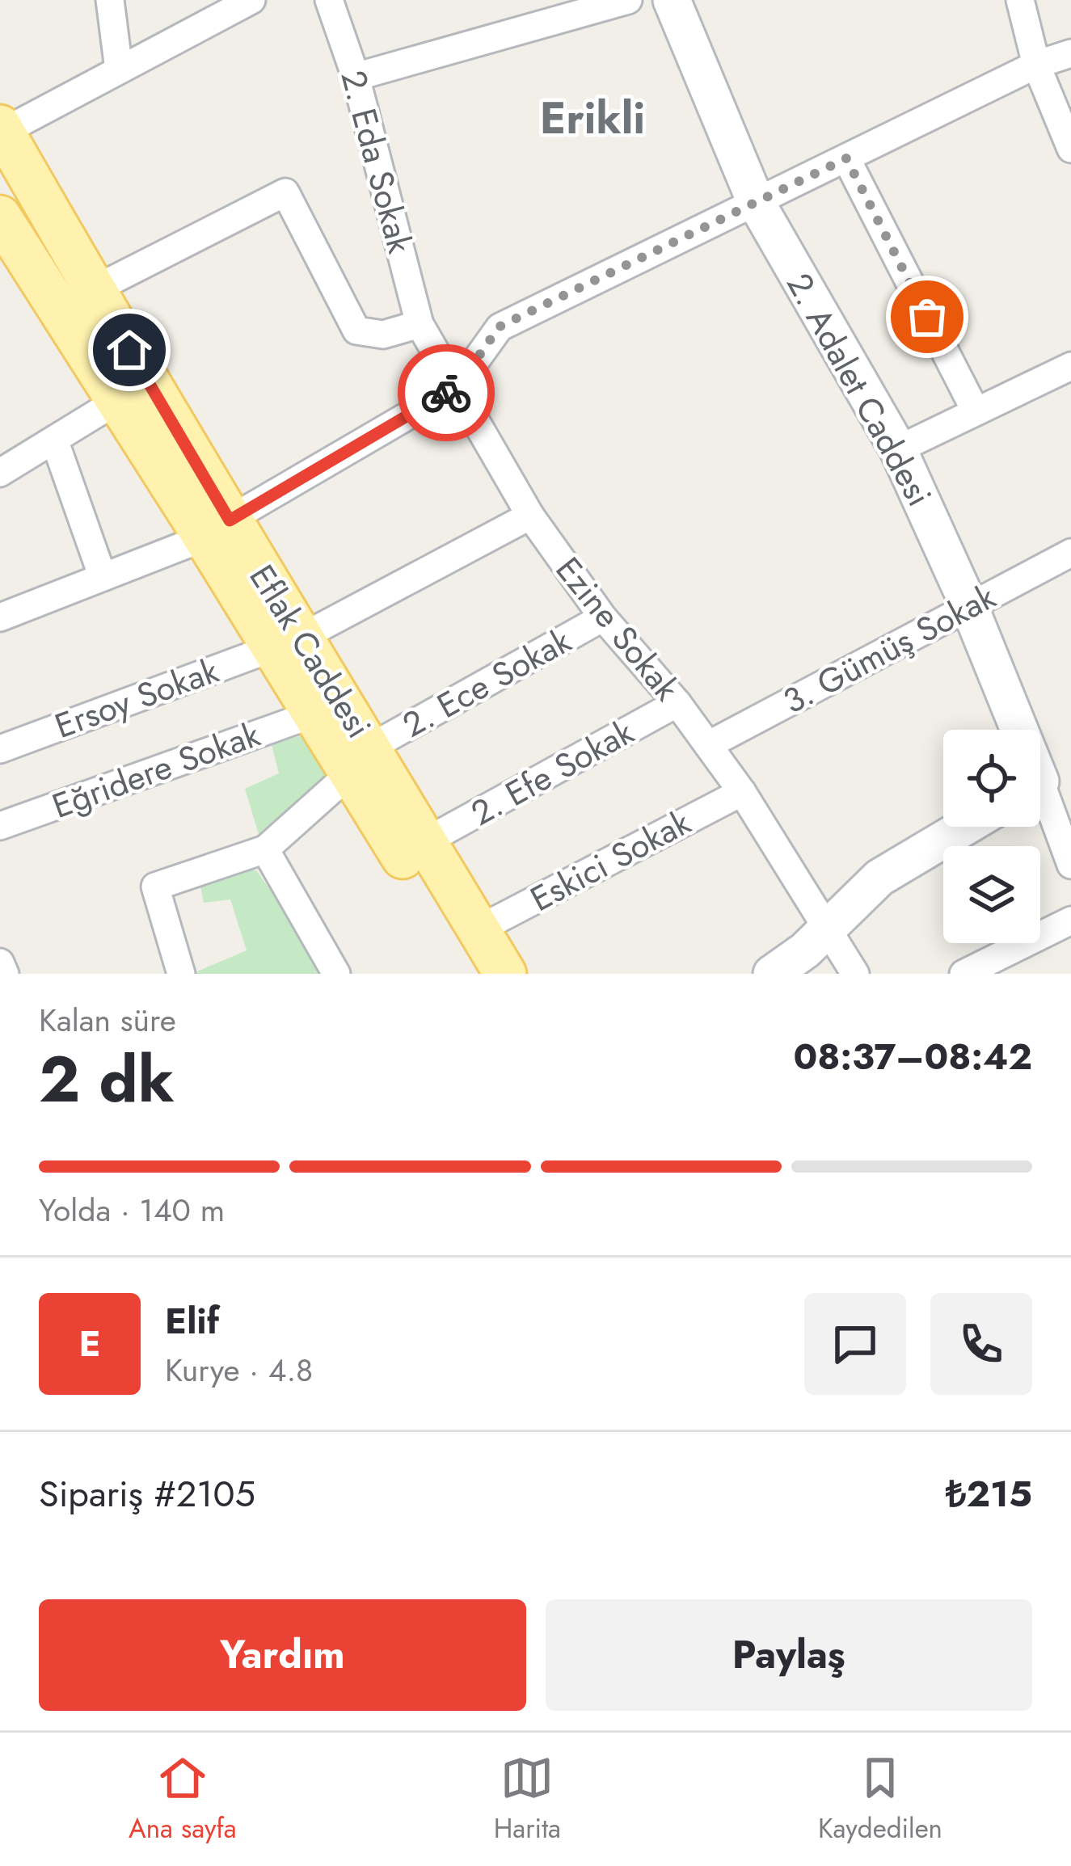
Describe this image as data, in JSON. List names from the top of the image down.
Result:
{
  "streets": {
    "main road": ["2. Adalet Caddesi", "Eflak Caddesi"],
    "street": [
      "2. Eda Sokak",
      "Ezine Sokak",
      "3. Gümüş Sokak",
      "2. Ece Sokak",
      "Ersoy Sokak",
      "Eğridere Sokak",
      "2. Efe Sokak",
      "Eskici Sokak"
    ]
  },
  "crossings": [
    ["2. Eda Sokak", "Ezine Sokak"],
    ["2. Adalet Caddesi", "3. Gümüş Sokak"],
    ["Ezine Sokak", "3. Gümüş Sokak"],
    ["Ezine Sokak", "2. Ece Sokak"],
    ["Ezine Sokak", "Ersoy Sokak"],
    ["Ezine Sokak", "2. Efe Sokak"],
    ["Ezine Sokak", "Eskici Sokak"],
    ["Eflak Caddesi", "2. Ece Sokak"],
    ["Eflak Caddesi", "Ersoy Sokak"],
    ["Eflak Caddesi", "Eğridere Sokak"],
    ["Eflak Caddesi", "2. Efe Sokak"],
    ["Eflak Caddesi", "Eskici Sokak"]
  ],
  "districts": ["Erikli"],
  "page": {
    "heading": ["2 dk", "Kalan süre", "08:37–08:42"],
    "panel": [
      "Elif",
      "Kurye · 4.8",
      "Sipariş #2105",
      "₺215"
    ],
    "bar": "Yolda · 140 m",
    "round": "E",
    "buttons": ["Yardım", "Paylaş"],
    "tabs": ["Ana sayfa", "Harita", "Kaydedilen"]
  }
}
